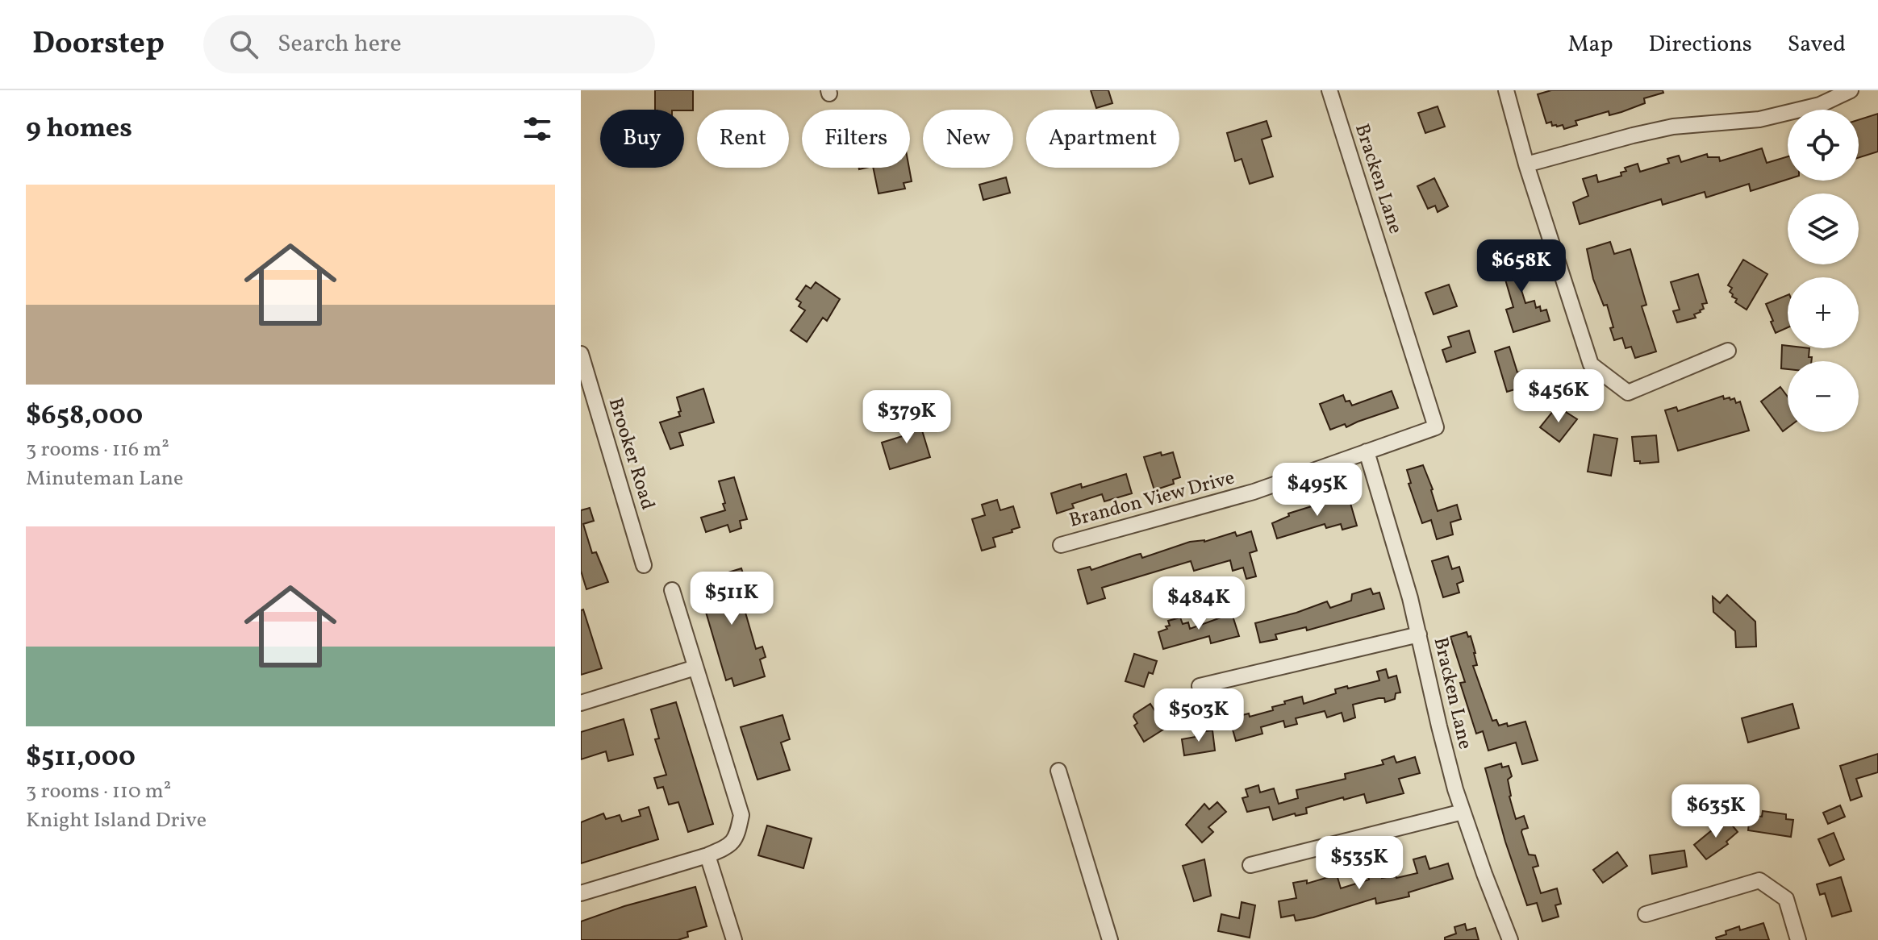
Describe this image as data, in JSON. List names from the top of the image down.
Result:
{
  "streets": {
    "street": ["Bracken Lane", "Brooker Road", "Brandon View Drive"]
  },
  "crossings": [
    ["Bracken Lane", "Brandon View Drive"]
  ],
  "page": {
    "header": "Doorstep",
    "search": "Search here",
    "nav": ["Map", "Directions", "Saved"],
    "heading": "9 homes",
    "map_buttons": ["+", "−"],
    "chip": [
      "Buy",
      "Rent",
      "Filters",
      "New",
      "Apartment"
    ],
    "list": [
      {
        "name": "$658,000",
        "note": "3 rooms · 116 m² · Minuteman Lane"
      },
      {
        "name": "$511,000",
        "note": "3 rooms · 110 m² · Knight Island Drive"
      }
    ],
    "price": [
      "$658K",
      "$456K",
      "$379K",
      "$495K",
      "$511K",
      "$484K",
      "$503K",
      "$635K",
      "$535K"
    ]
  }
}
